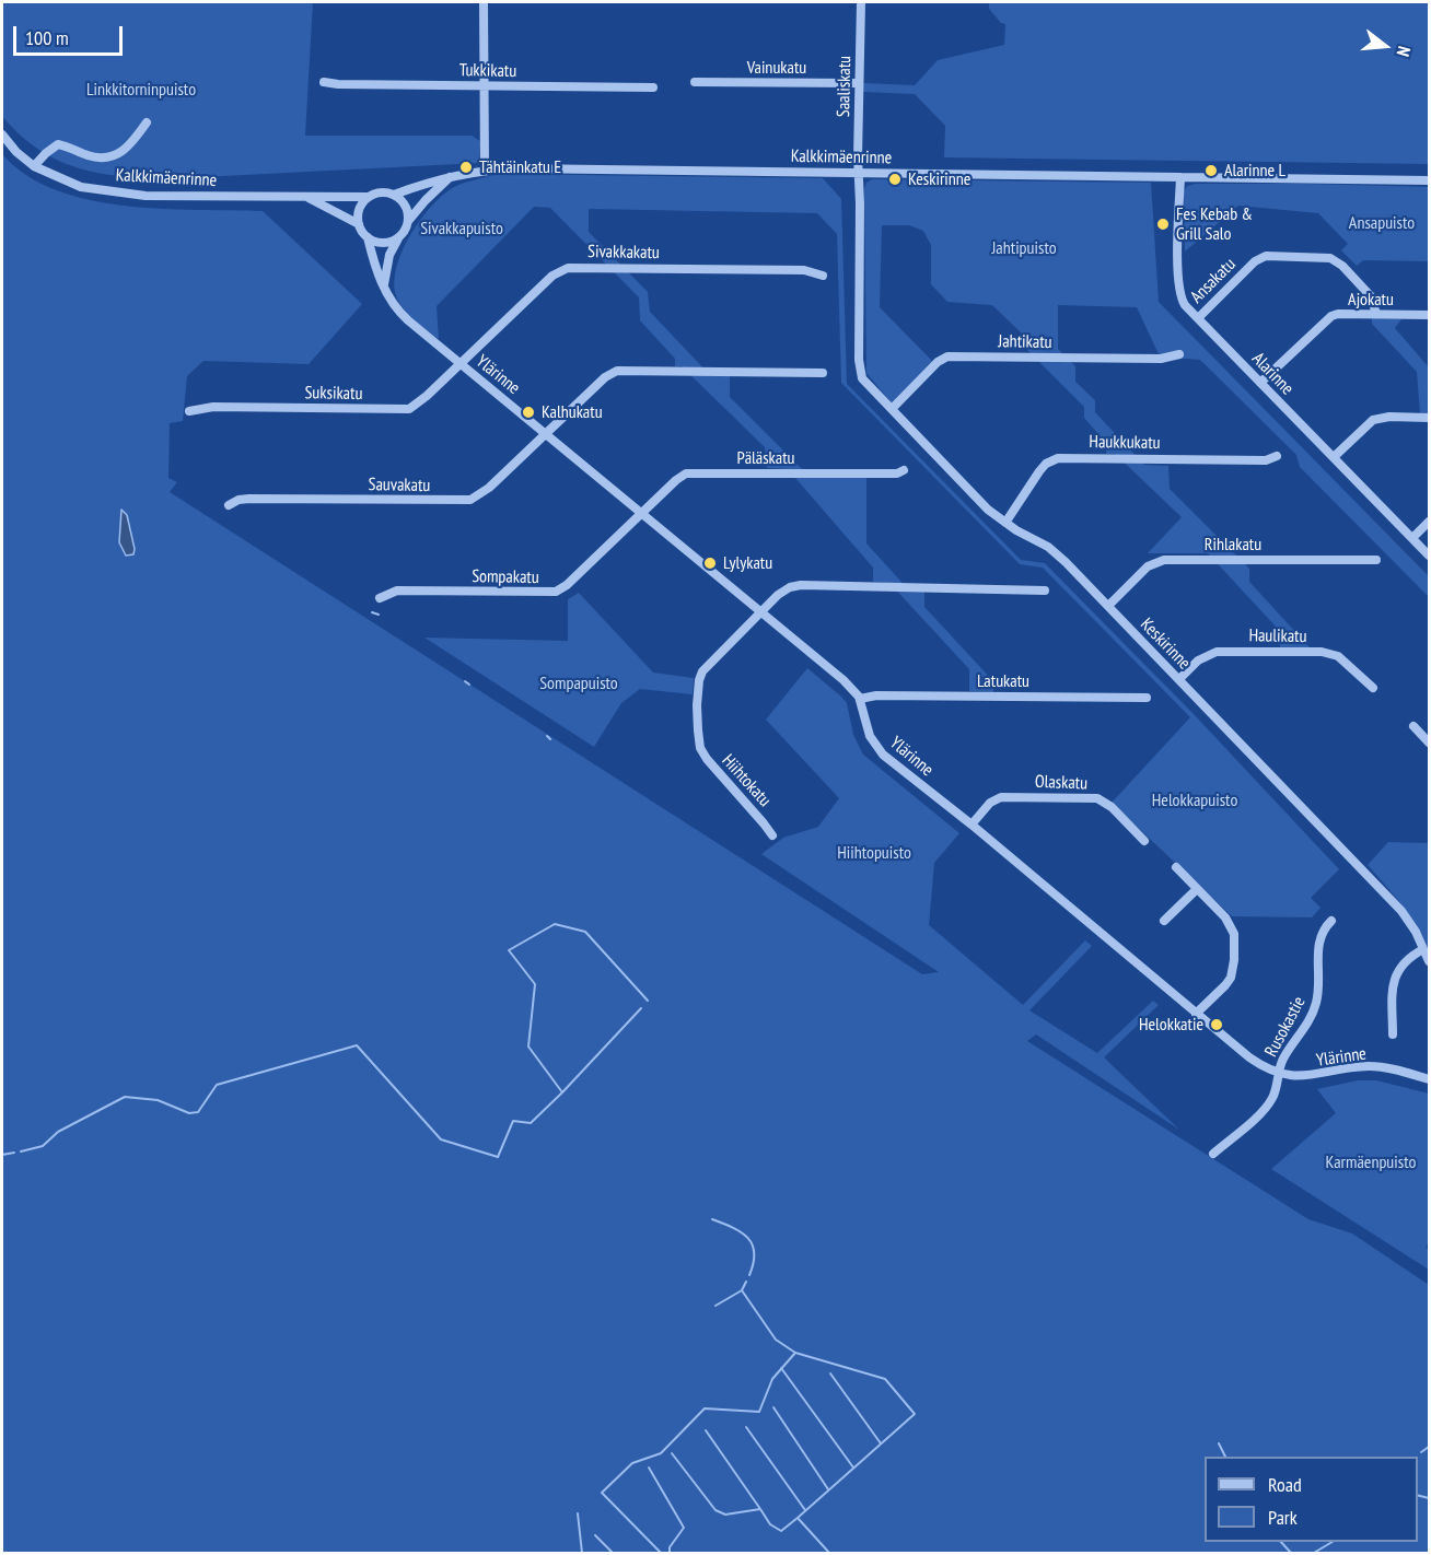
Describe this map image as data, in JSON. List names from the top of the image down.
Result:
{
  "streets": {
    "street": [
      "Vainukatu",
      "Tukkikatu",
      "Saaliskatu",
      "Kalkkimäenrinne",
      "Sivakkakatu",
      "Ansakatu",
      "Ajokatu",
      "Jahtikatu",
      "Alarinne",
      "Ylärinne",
      "Suksikatu",
      "Haukkukatu",
      "Päläskatu",
      "Sauvakatu",
      "Rihlakatu",
      "Sompakatu",
      "Haulikatu",
      "Keskirinne",
      "Latukatu",
      "Hiihtokatu",
      "Olaskatu",
      "Rusokastie"
    ]
  },
  "crossings": [
    ["Vainukatu", "Saaliskatu"],
    ["Saaliskatu", "Kalkkimäenrinne"],
    ["Saaliskatu", "Keskirinne"],
    ["Kalkkimäenrinne", "Alarinne"],
    ["Kalkkimäenrinne", "Ylärinne"],
    ["Kalkkimäenrinne", "Keskirinne"],
    ["Sivakkakatu", "Ylärinne"],
    ["Sivakkakatu", "Suksikatu"],
    ["Ansakatu", "Ajokatu"],
    ["Ansakatu", "Alarinne"],
    ["Ajokatu", "Alarinne"],
    ["Jahtikatu", "Keskirinne"],
    ["Ylärinne", "Suksikatu"],
    ["Ylärinne", "Päläskatu"],
    ["Ylärinne", "Sauvakatu"],
    ["Ylärinne", "Sompakatu"],
    ["Ylärinne", "Latukatu"],
    ["Ylärinne", "Hiihtokatu"],
    ["Ylärinne", "Olaskatu"],
    ["Ylärinne", "Rusokastie"],
    ["Haukkukatu", "Keskirinne"],
    ["Päläskatu", "Sompakatu"],
    ["Rihlakatu", "Keskirinne"],
    ["Haulikatu", "Keskirinne"]
  ],
  "parks": [
    "Linkkitorninpuisto",
    "Ansapuisto",
    "Sivakkapuisto",
    "Jahtipuisto",
    "Sompapuisto",
    "Helokkapuisto",
    "Hiihtopuisto",
    "Karmäenpuisto"
  ],
  "places": [
    "Tähtäinkatu E",
    "Alarinne L",
    "Keskirinne",
    "Fes Kebab & Grill Salo",
    "Kalhukatu",
    "Lylykatu",
    "Helokkatie"
  ],
  "legend": ["Road", "Park"],
  "scale_bar": "100 m",
  "north": "right"
}
